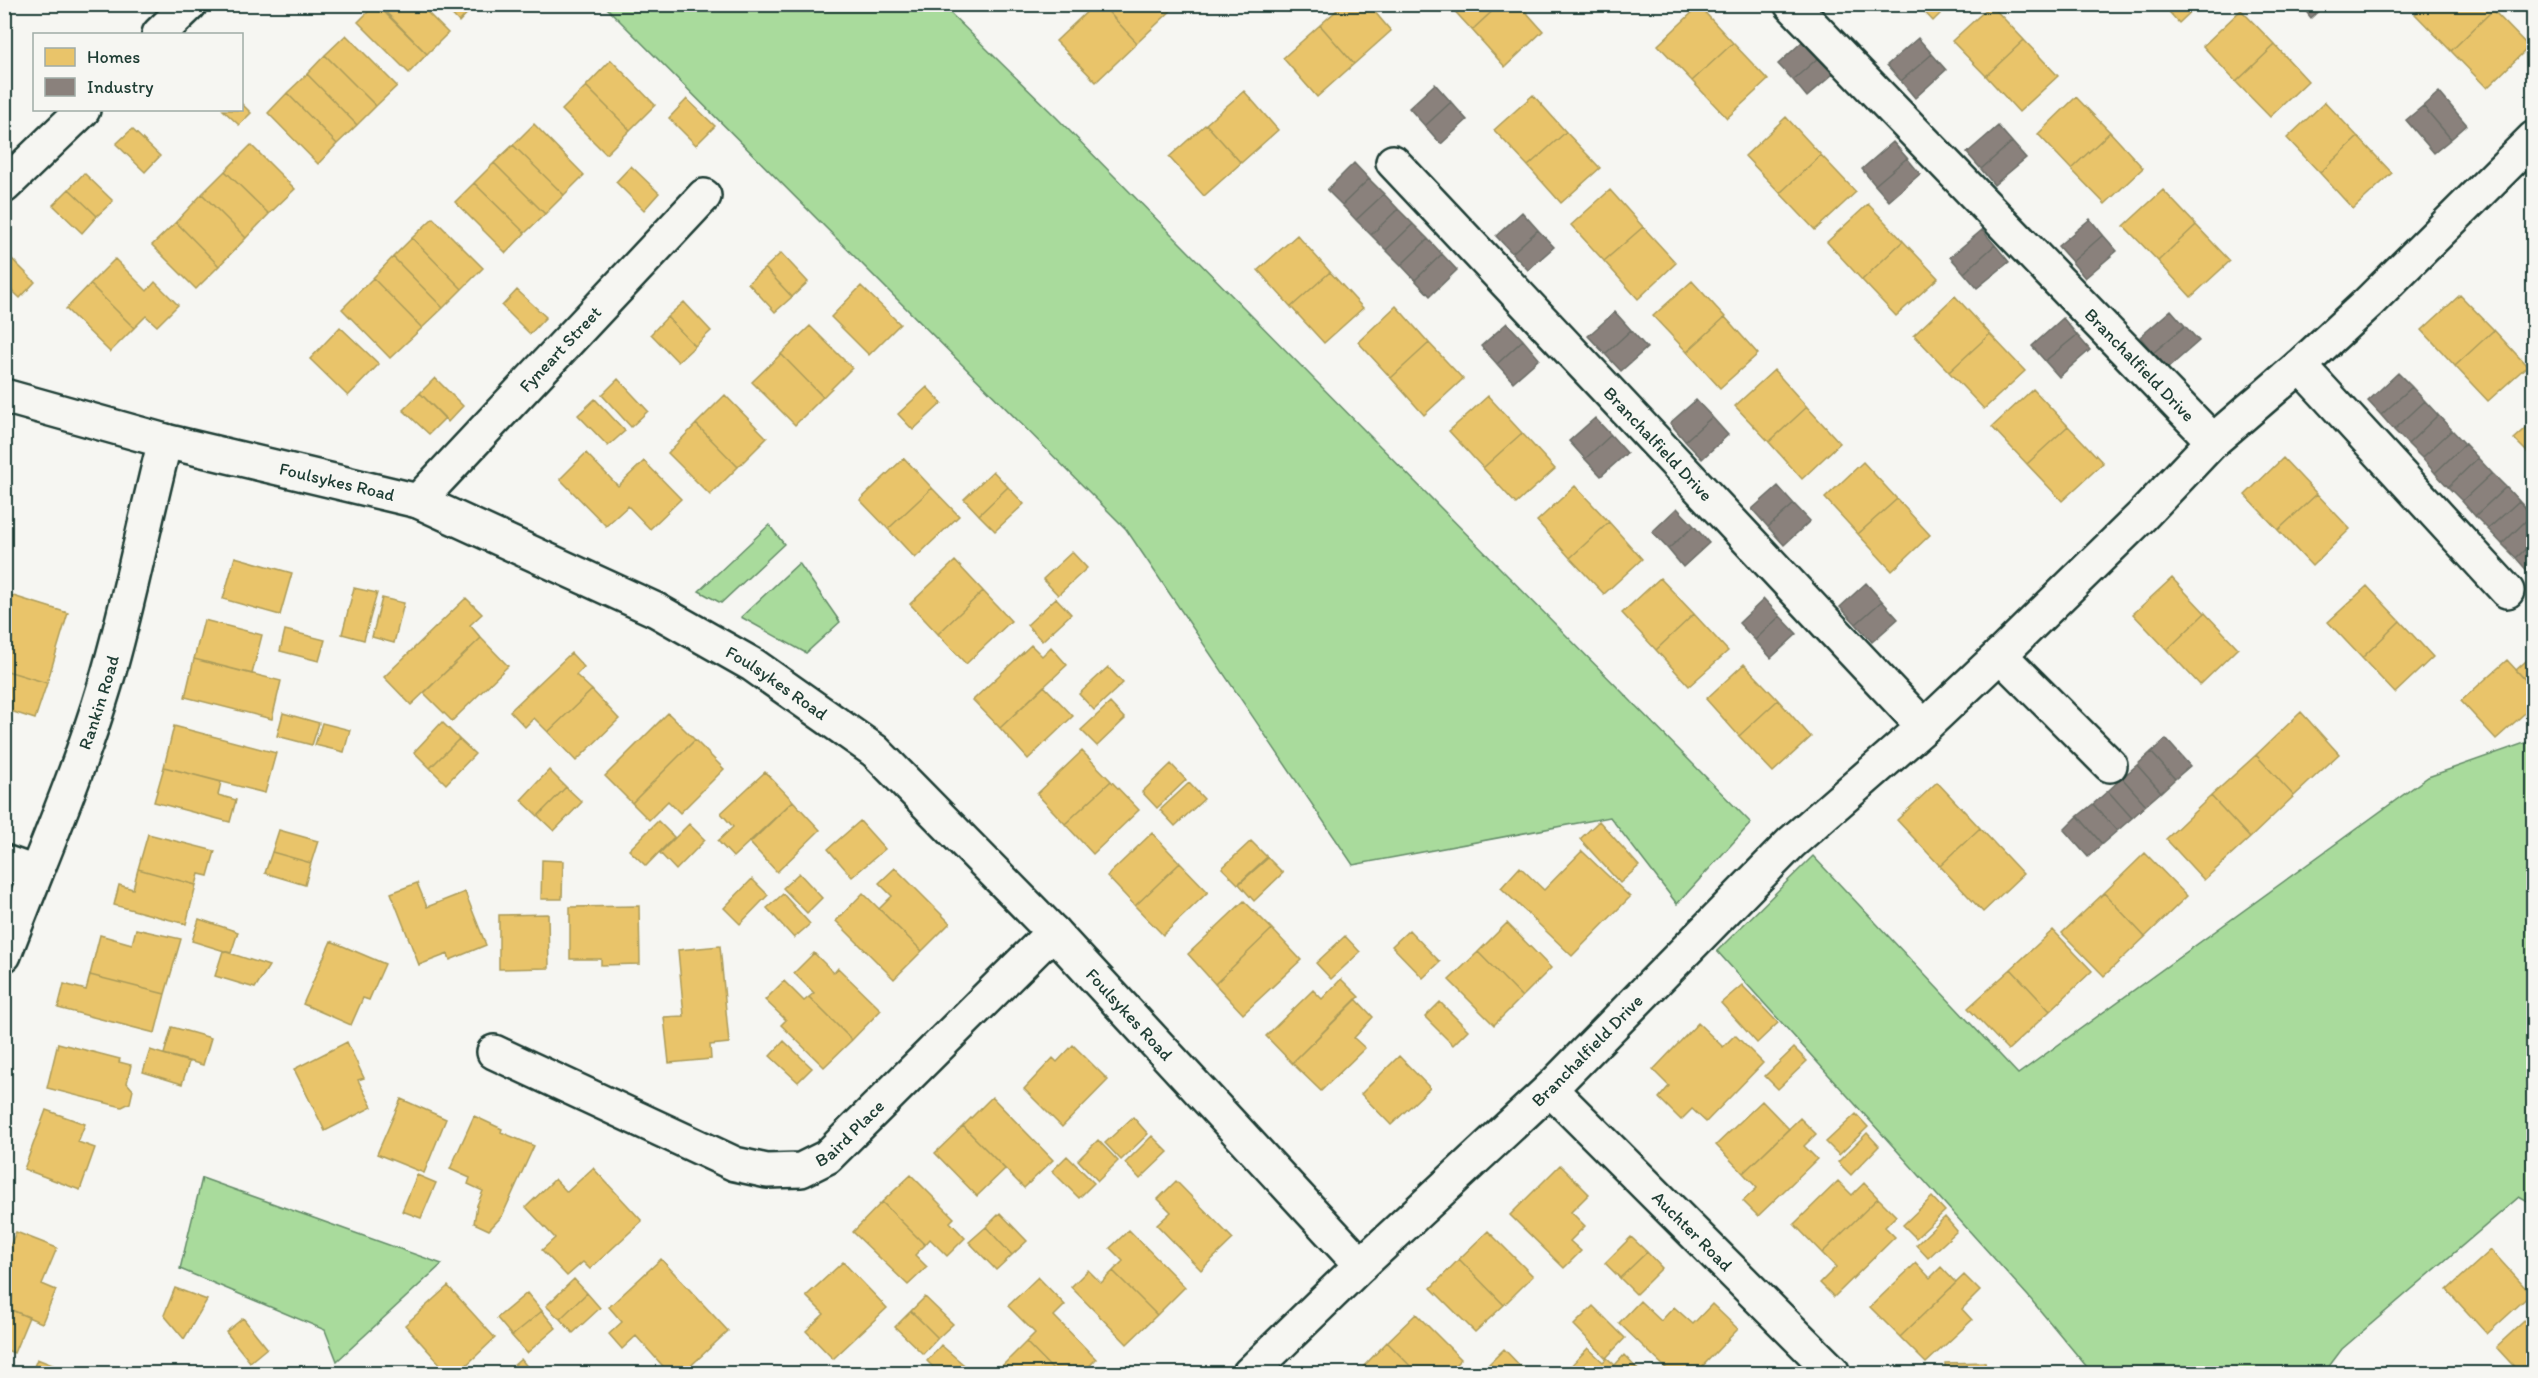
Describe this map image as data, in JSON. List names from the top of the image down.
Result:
{
  "streets": {
    "street": [
      "Fyneart Street",
      "Branchalfield Drive",
      "Foulsykes Road",
      "Rankin Road",
      "Baird Place",
      "Auchter Road"
    ]
  },
  "crossings": [
    ["Fyneart Street", "Foulsykes Road"],
    ["Branchalfield Drive", "Foulsykes Road"],
    ["Branchalfield Drive", "Auchter Road"],
    ["Foulsykes Road", "Rankin Road"],
    ["Foulsykes Road", "Baird Place"]
  ],
  "legend": ["Homes", "Industry"]
}
